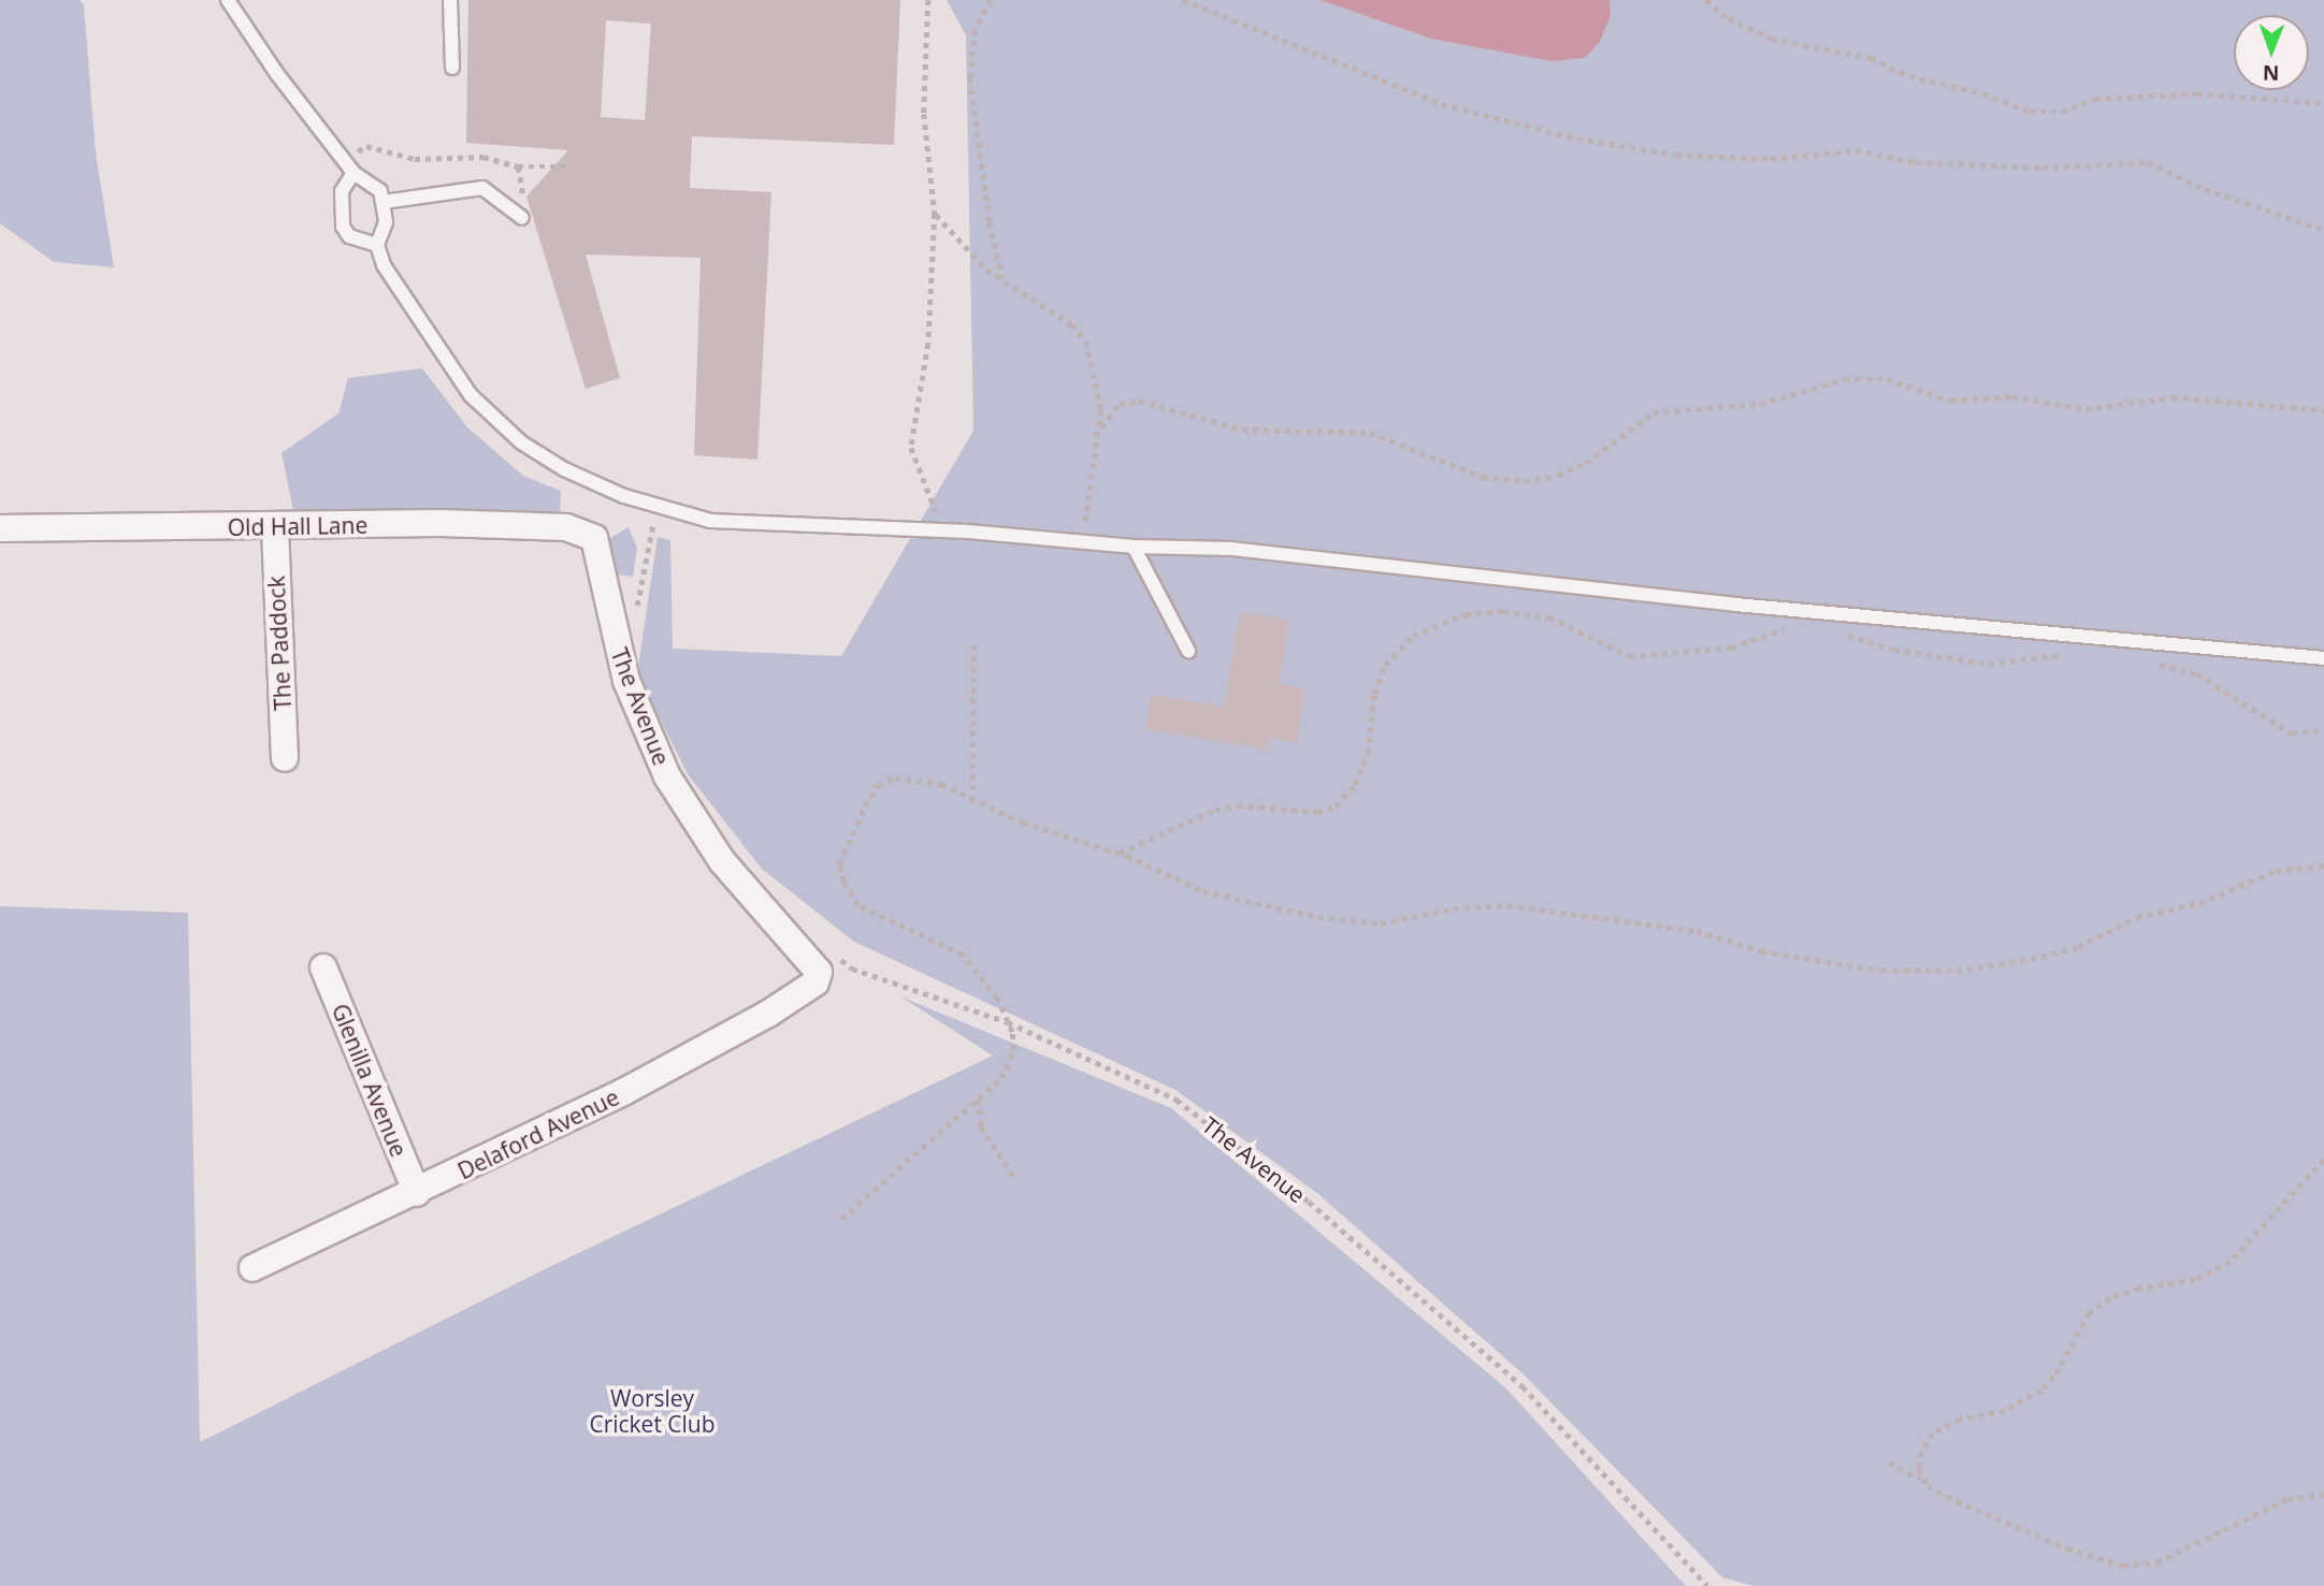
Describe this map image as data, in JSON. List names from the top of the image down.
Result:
{
  "streets": {
    "street": [
      "Old Hall Lane",
      "The Paddock",
      "The Avenue",
      "Glenilla Avenue",
      "Delaford Avenue"
    ]
  },
  "crossings": [
    ["Old Hall Lane", "The Paddock"],
    ["Old Hall Lane", "The Avenue"],
    ["The Avenue", "Delaford Avenue"],
    ["Glenilla Avenue", "Delaford Avenue"]
  ],
  "parks": ["Worsley Cricket Club"],
  "north": "bottom"
}
